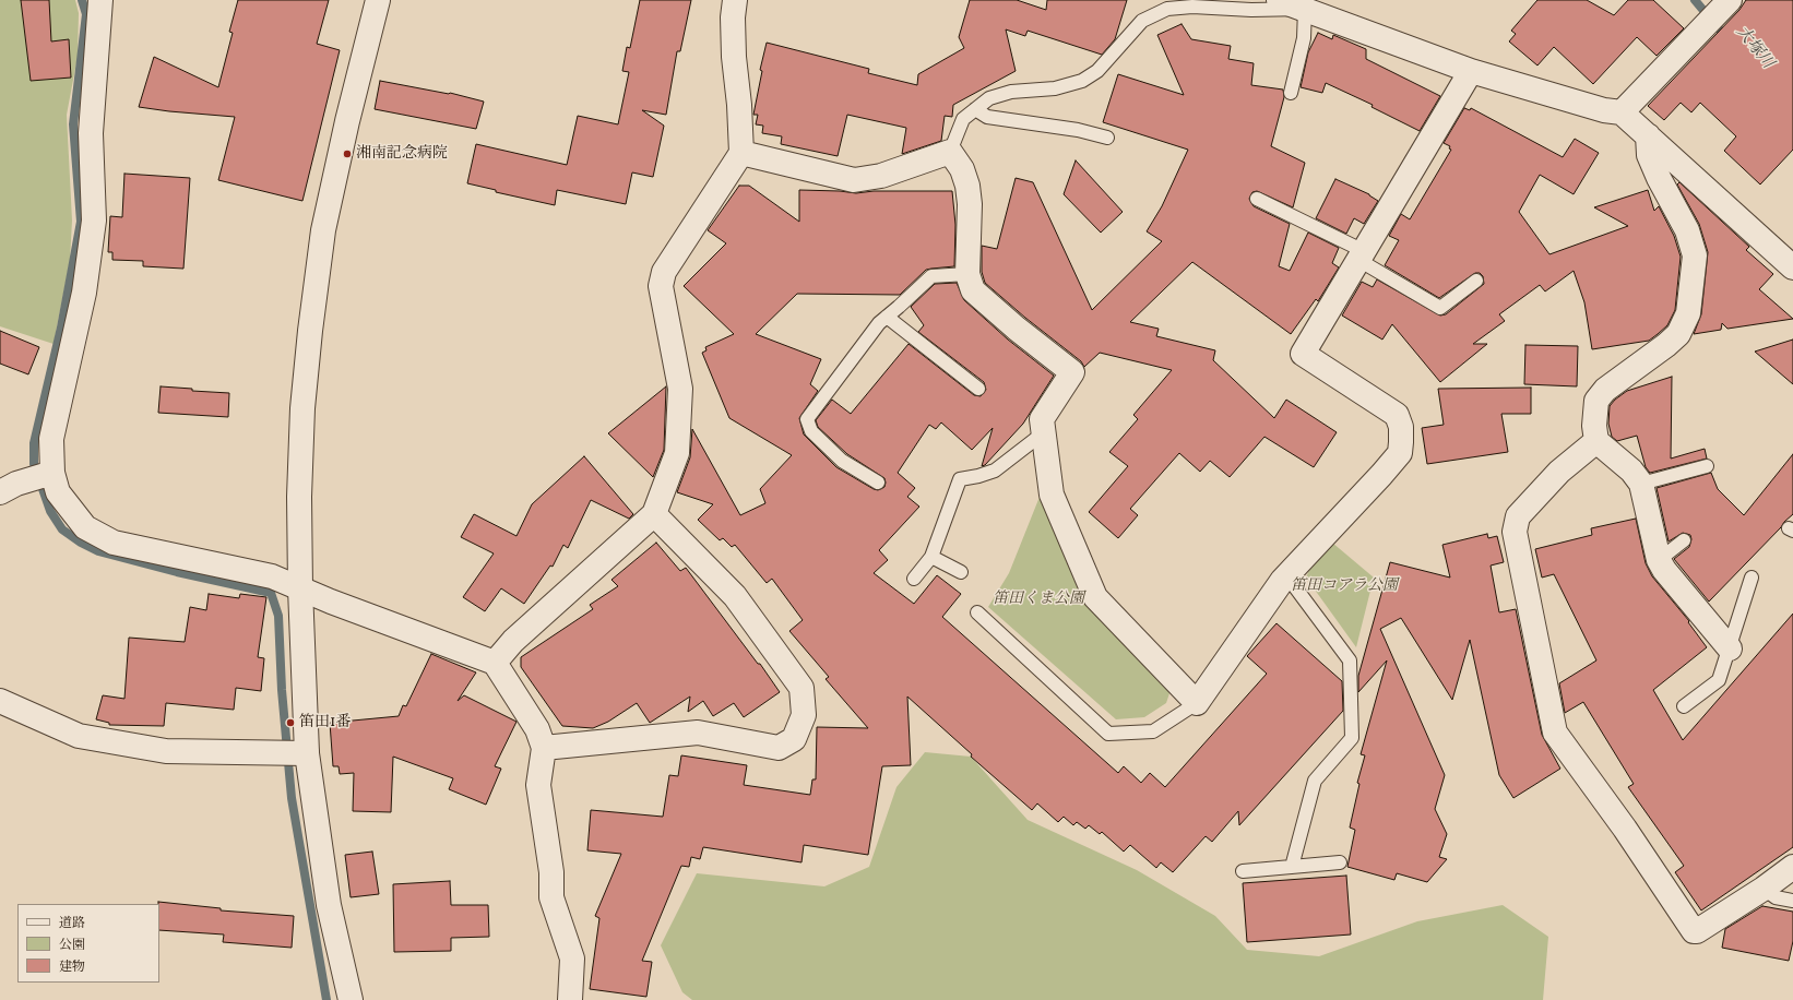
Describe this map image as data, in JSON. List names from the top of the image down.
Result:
{
  "water": ["大塚川"],
  "parks": ["笛田コアラ公園", "笛田くま公園"],
  "places": ["湘南記念病院", "笛田1番"],
  "legend": ["道路", "公園", "建物"]
}
